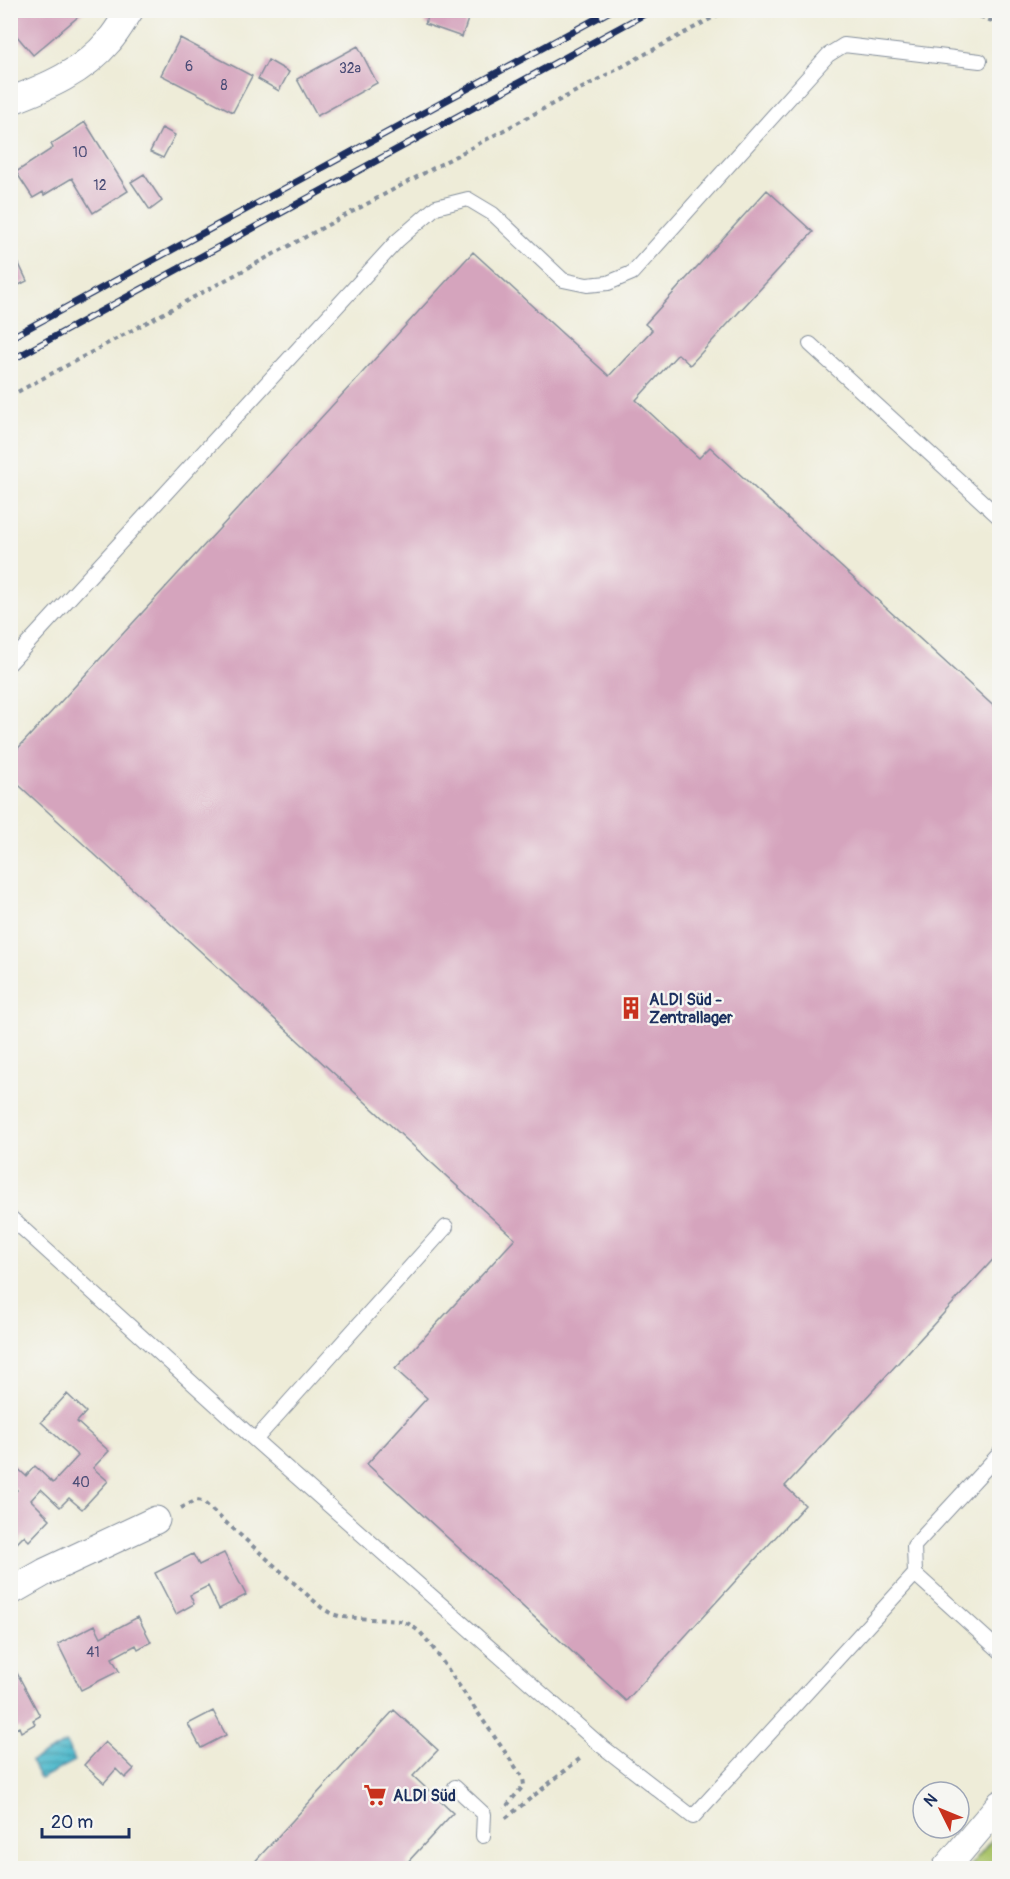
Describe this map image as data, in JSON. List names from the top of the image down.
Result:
{
  "places": {
    "building": ["ALDI Süd - Zentrallager"],
    "supermarket": ["ALDI Süd"]
  },
  "house_numbers": [
    "6",
    "32a",
    "8",
    "10",
    "12",
    "40",
    "41"
  ],
  "scale_bar": "20 m",
  "north": "top left"
}
